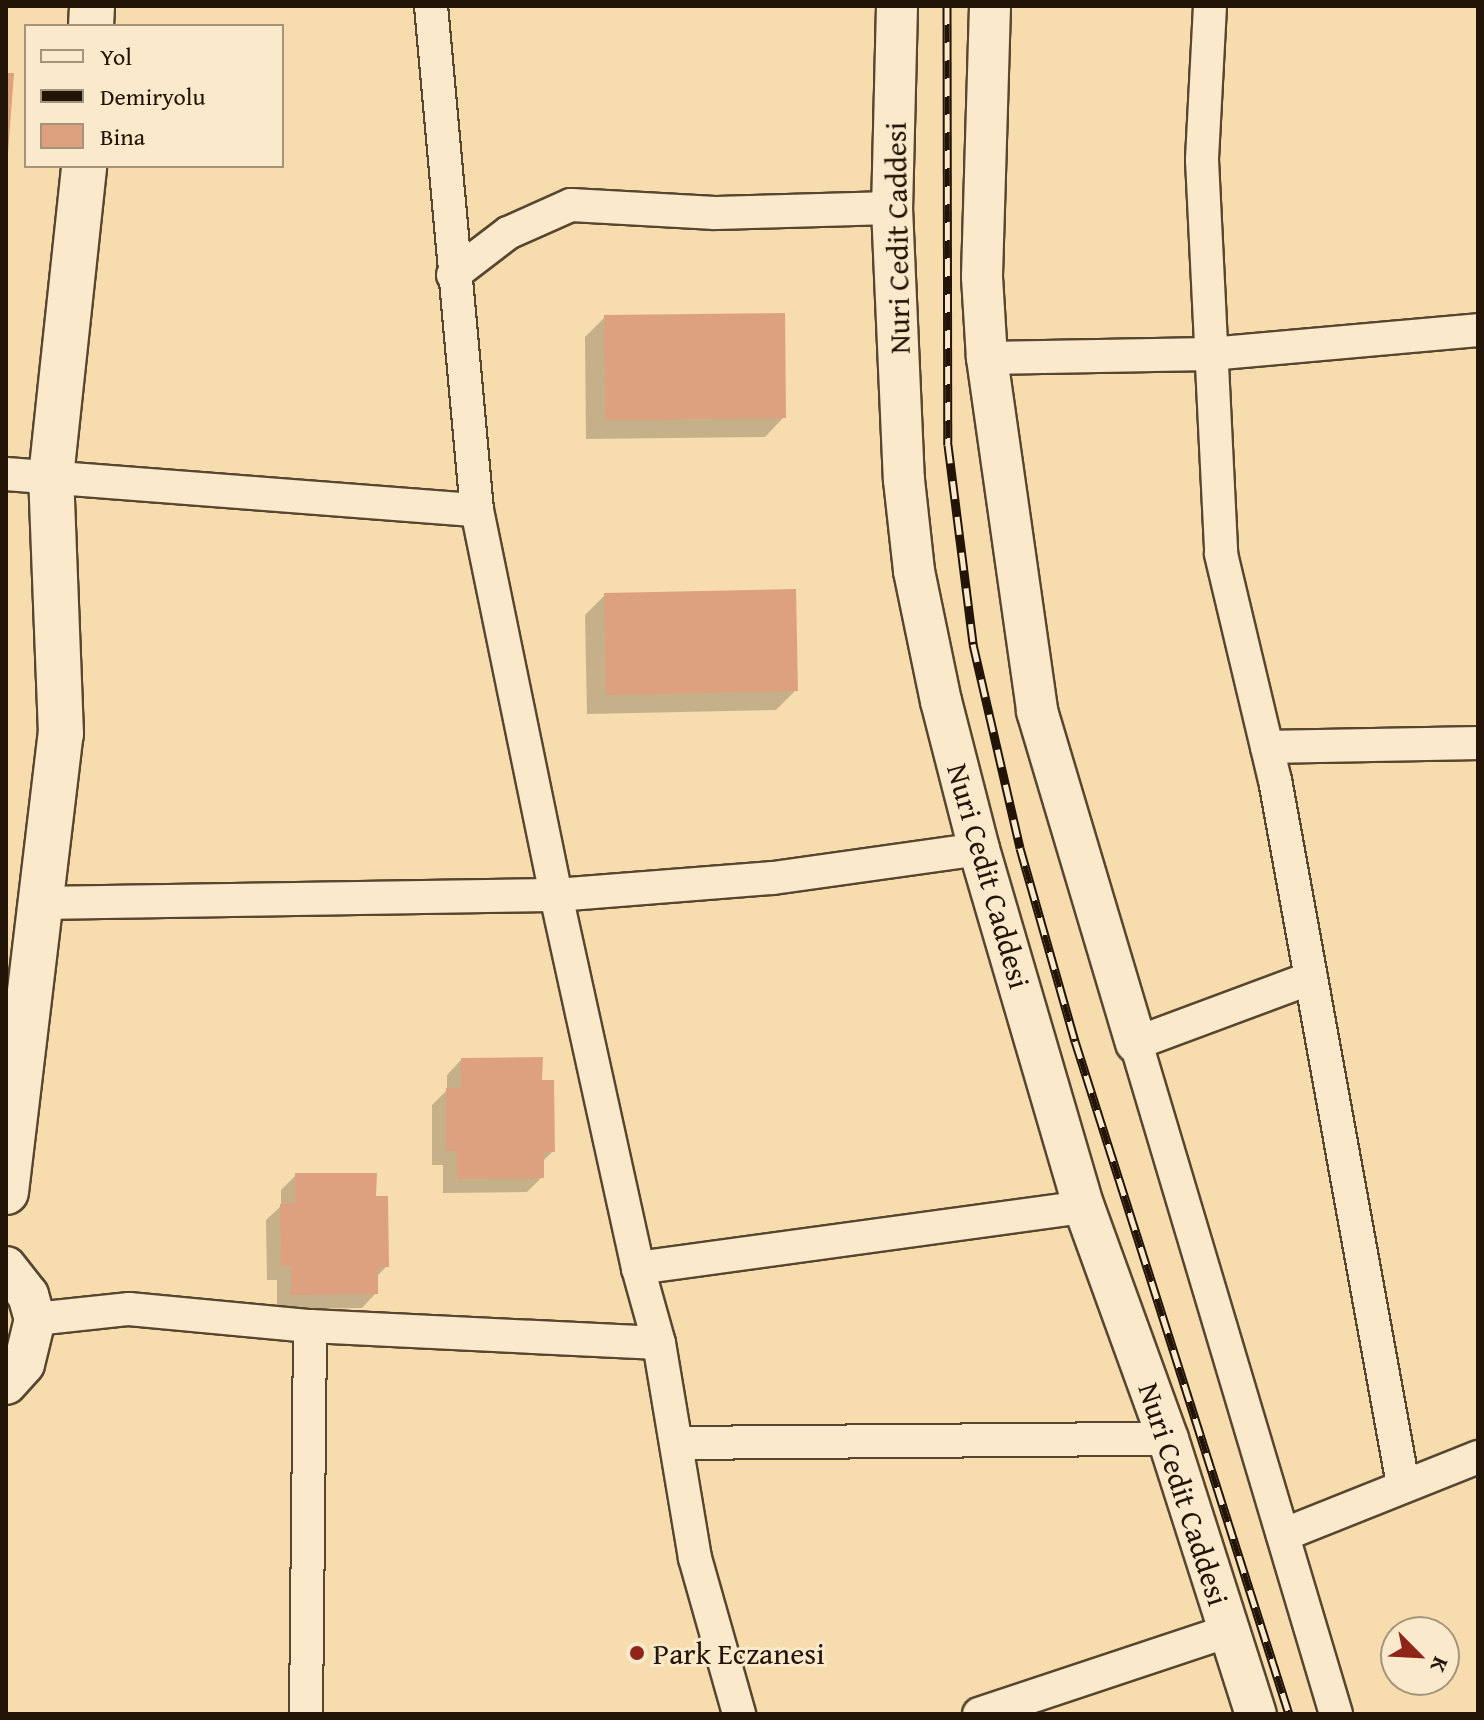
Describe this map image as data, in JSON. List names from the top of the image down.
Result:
{
  "streets": {
    "street": ["Nuri Cedit Caddesi"]
  },
  "places": ["Park Eczanesi"],
  "legend": ["Yol", "Demiryolu", "Bina"],
  "north": "bottom right"
}
